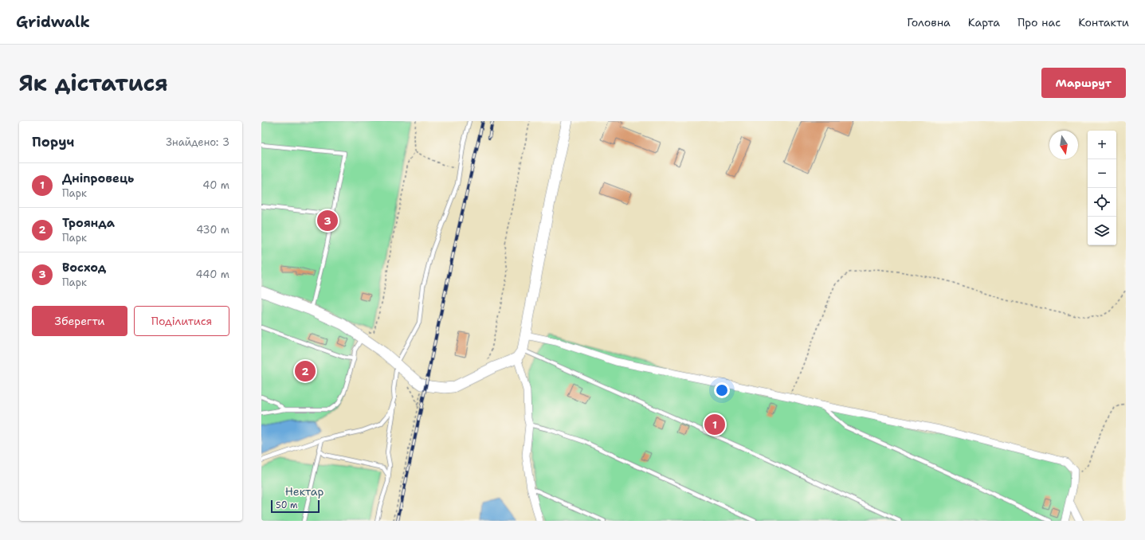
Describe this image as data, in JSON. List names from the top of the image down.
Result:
{
  "parks": ["Нектар"],
  "scale_bar": "50 m",
  "north": "bottom",
  "page": {
    "header": "Gridwalk",
    "nav": [
      "Головна",
      "Карта",
      "Про нас",
      "Контакти"
    ],
    "title": "Як дістатися",
    "buttons": [
      "Маршрут",
      ["Зберегти", "Поділитися"]
    ],
    "heading": ["Поруч", "Знайдено: 3"],
    "map_buttons": ["+", "−"],
    "list": [
      {
        "mark": "1",
        "name": "Дніпровець",
        "note": "Парк",
        "value": "40 m"
      },
      {
        "mark": "2",
        "name": "Троянда",
        "note": "Парк",
        "value": "430 m"
      },
      {
        "mark": "3",
        "name": "Восход",
        "note": "Парк",
        "value": "440 m"
      }
    ],
    "pins": ["3", "2", "1"],
    "scale": "50 m"
  }
}
